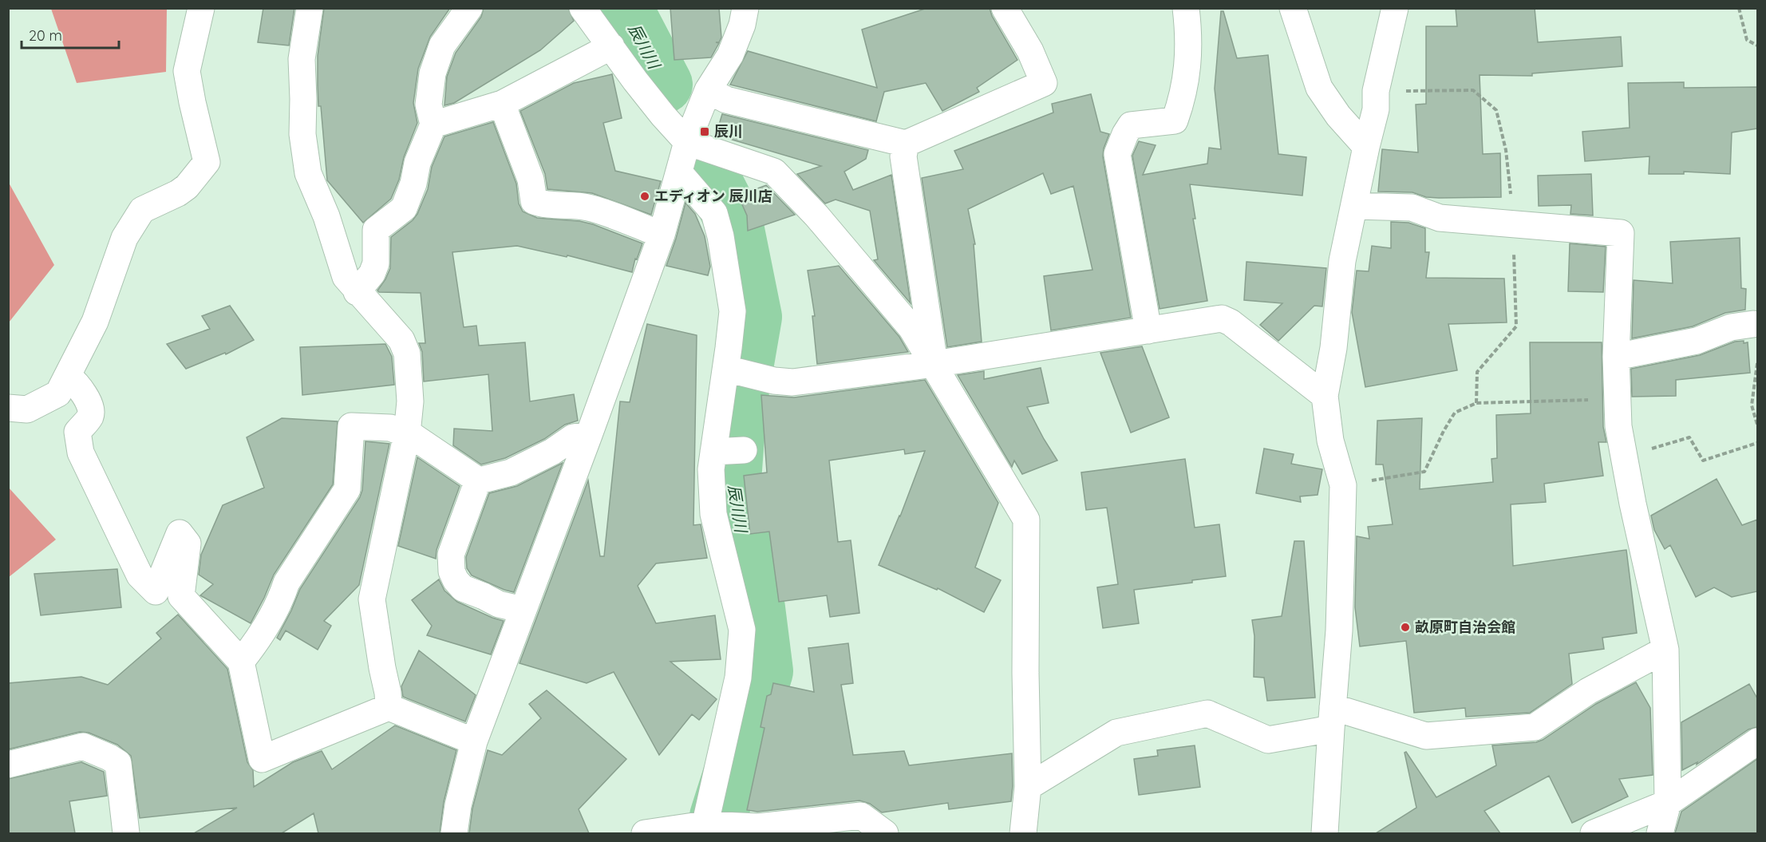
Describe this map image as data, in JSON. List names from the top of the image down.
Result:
{
  "water": ["辰川川"],
  "places": {
    "transit": ["辰川"],
    "other": ["エディオン 辰川店", "畝原町自治会館"]
  },
  "scale_bar": "20 m"
}
